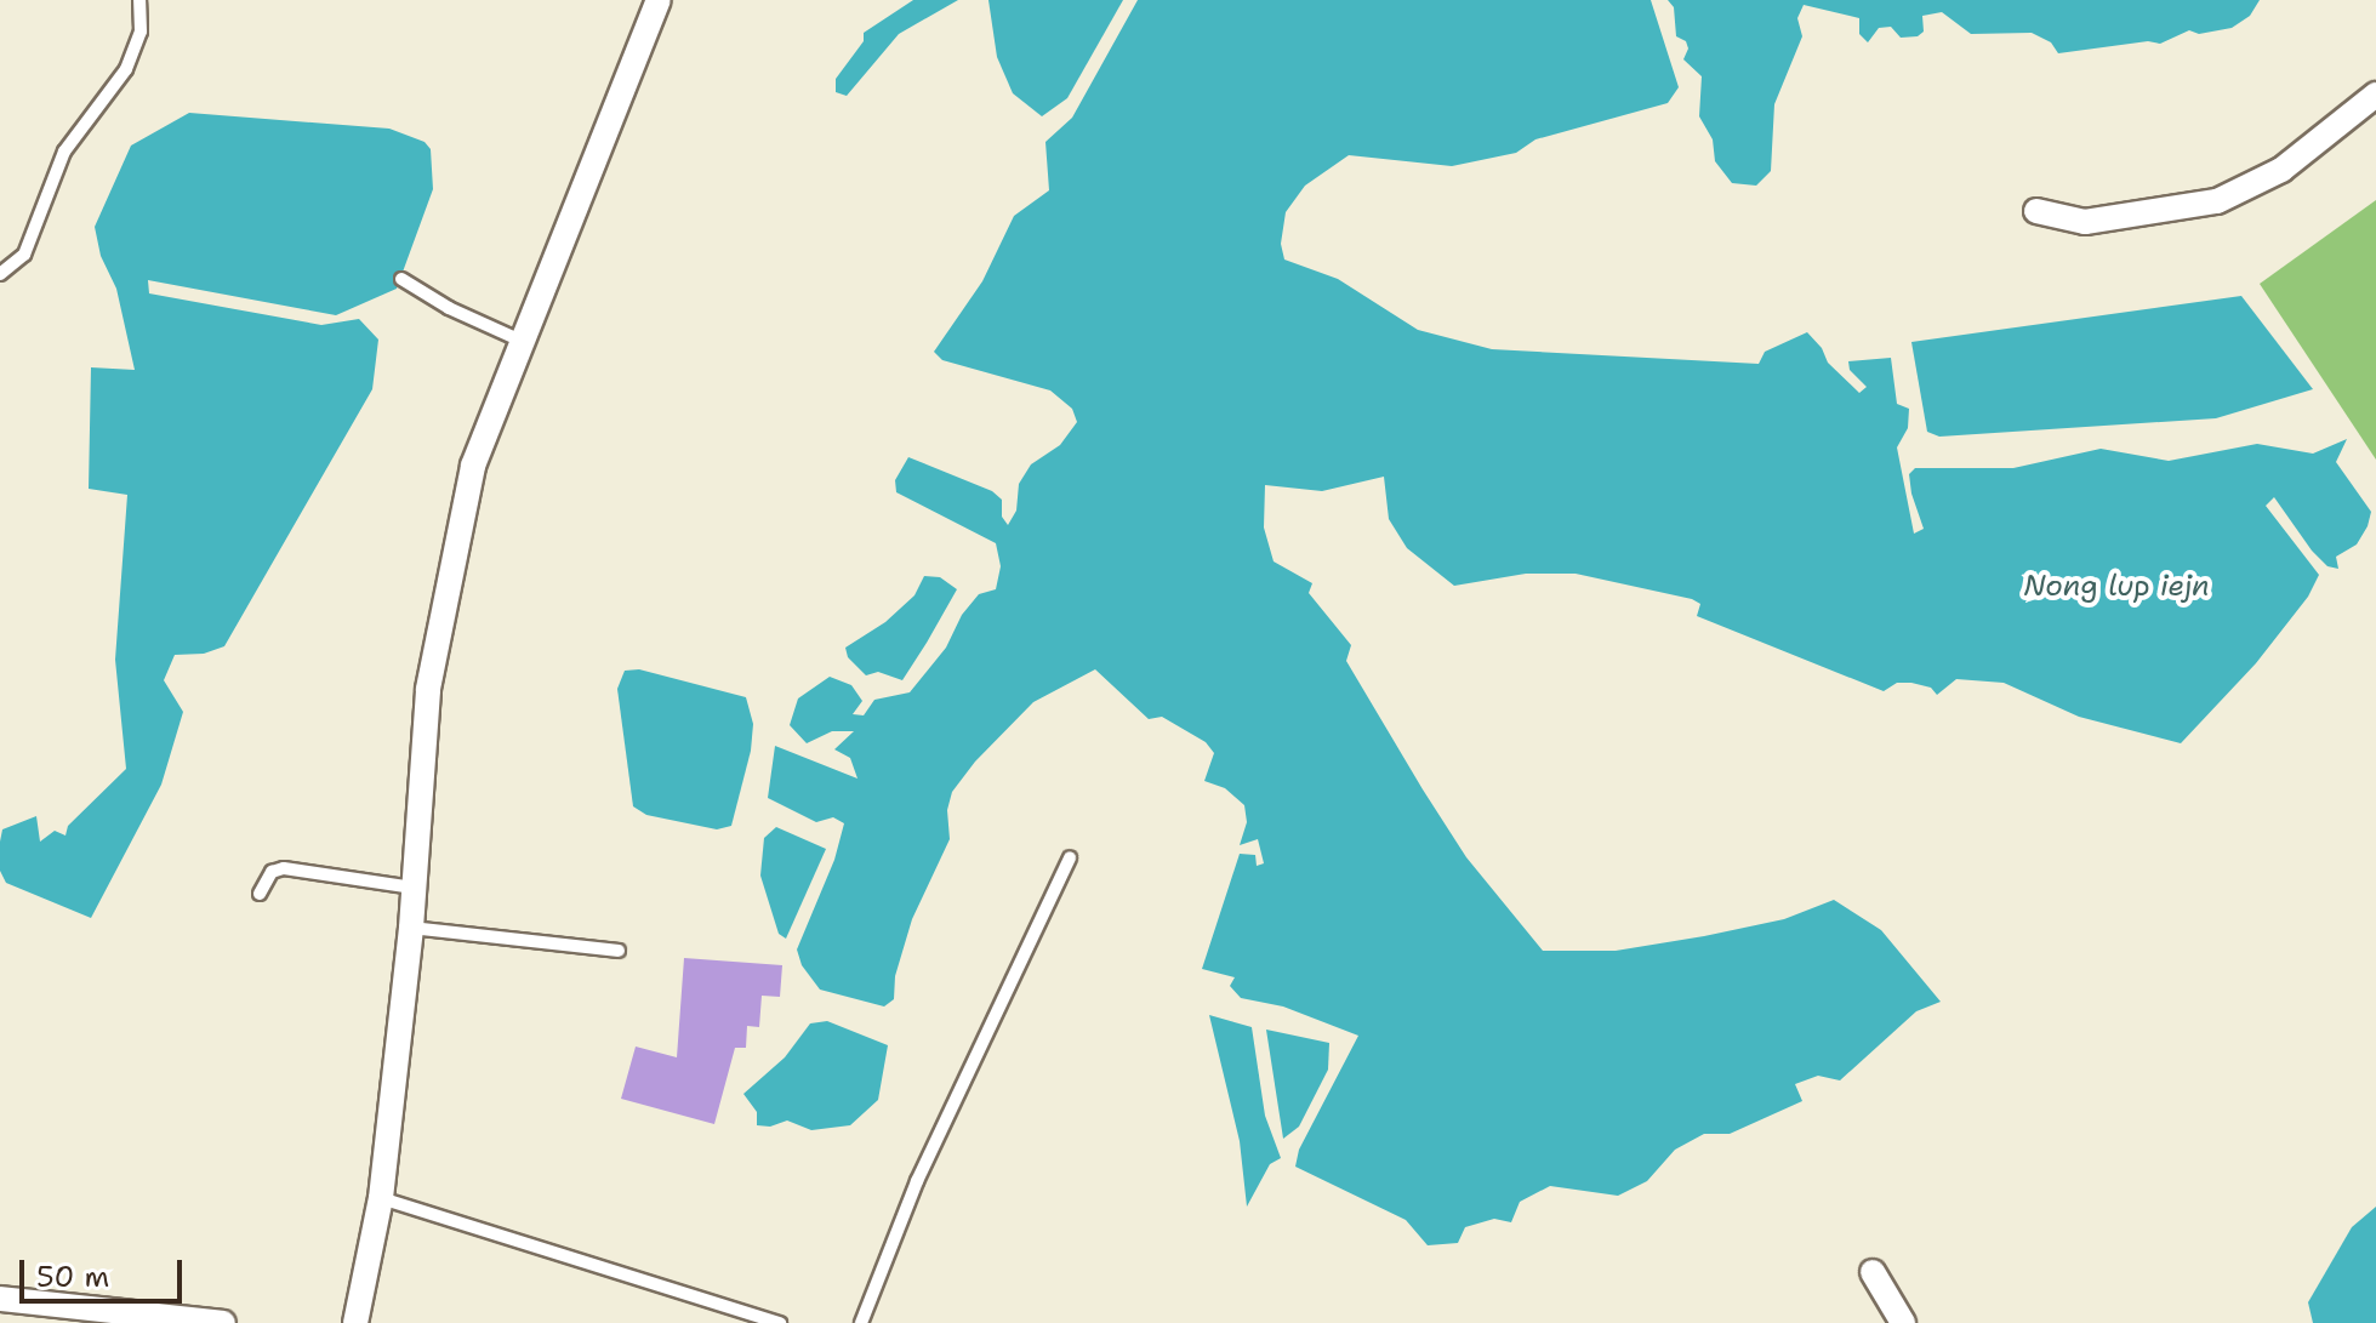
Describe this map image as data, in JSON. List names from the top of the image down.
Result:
{
  "water": ["Nong lup iejn"],
  "scale_bar": "50 m"
}
